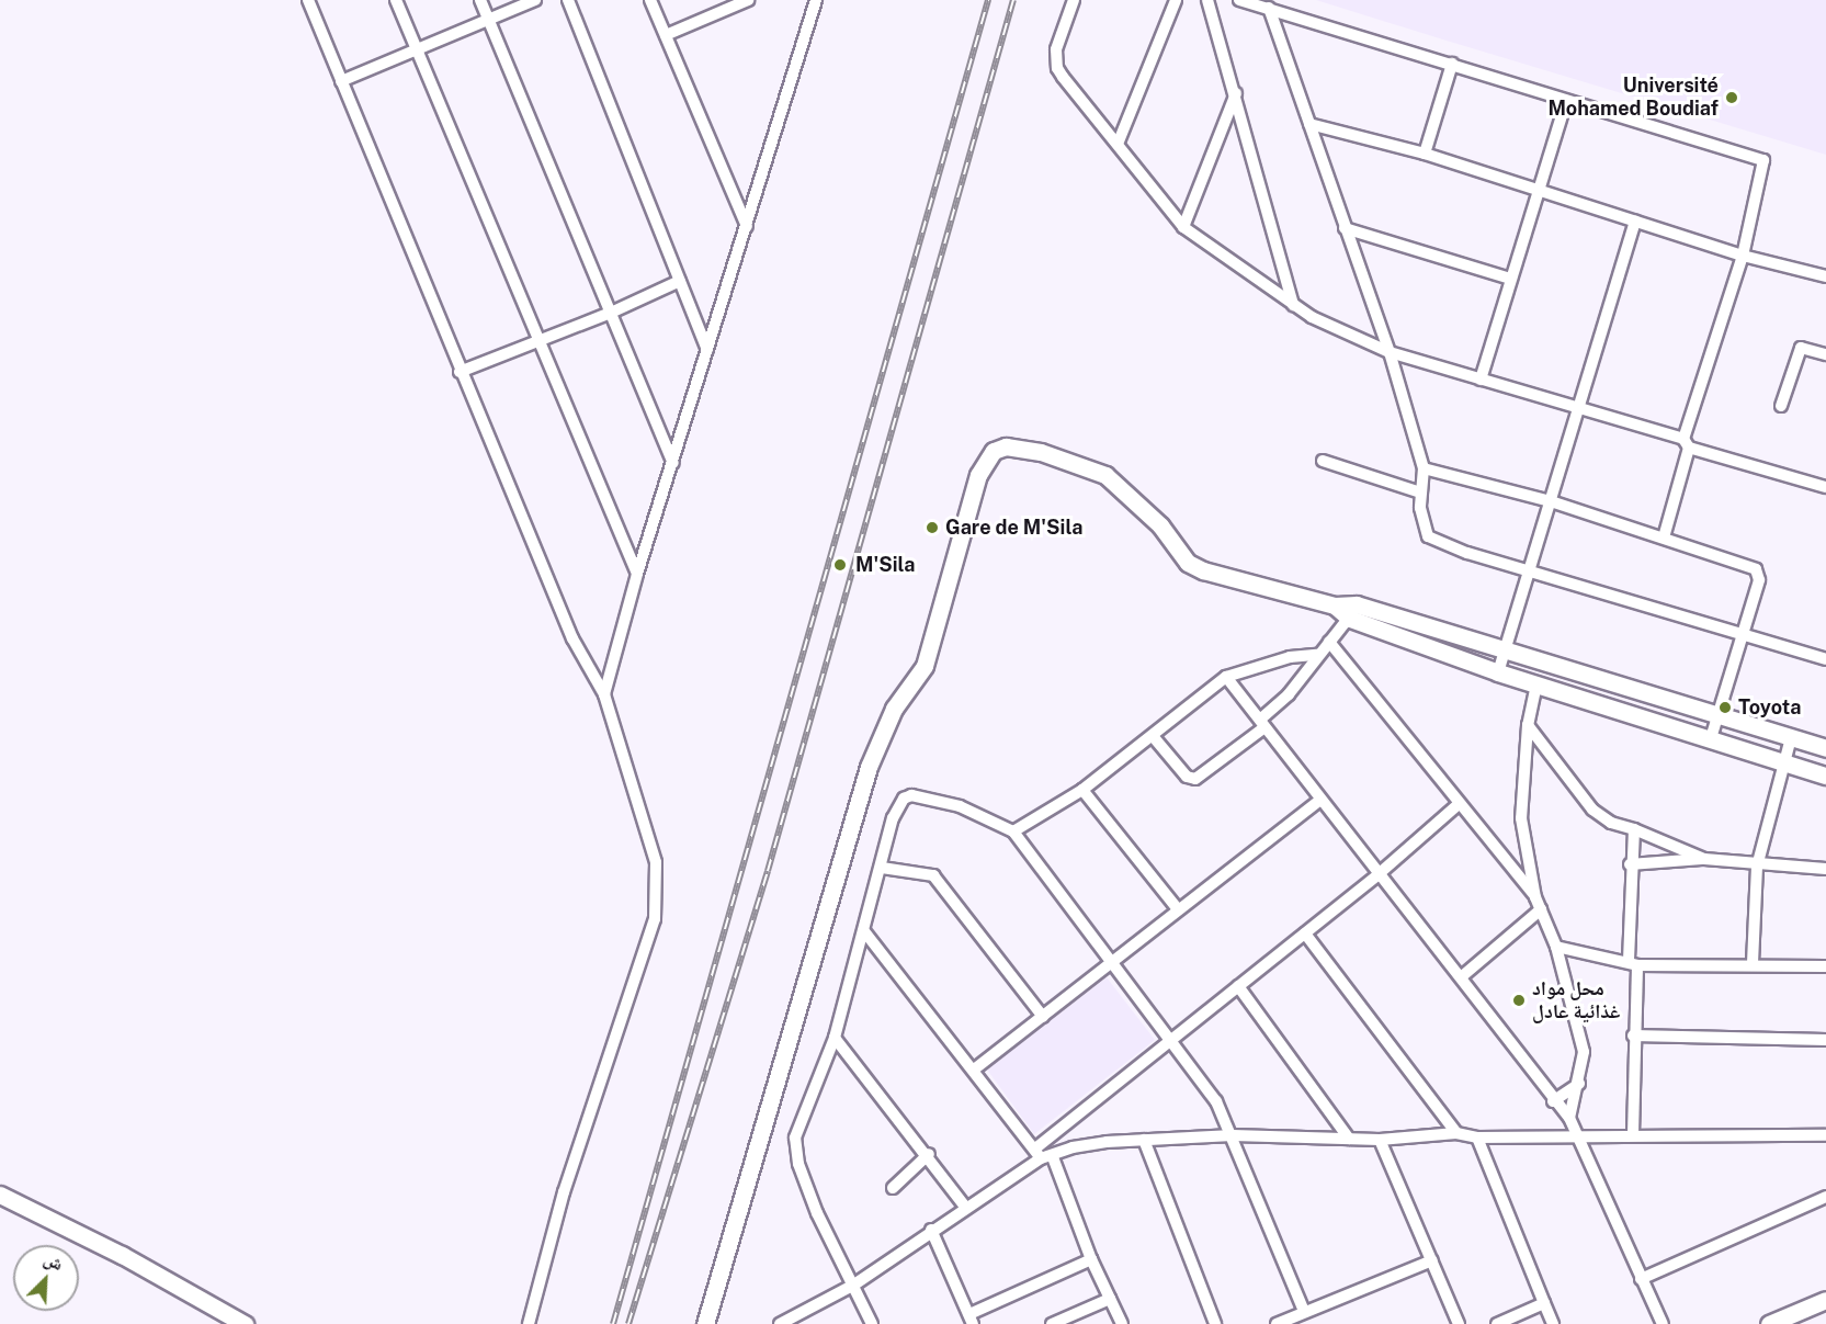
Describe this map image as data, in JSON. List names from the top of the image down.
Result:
{
  "places": [
    "Université Mohamed Boudiaf",
    "Gare de M'Sila",
    "M'Sila",
    "Toyota",
    "محل مواد غذائية عادل"
  ],
  "north": "top right"
}
